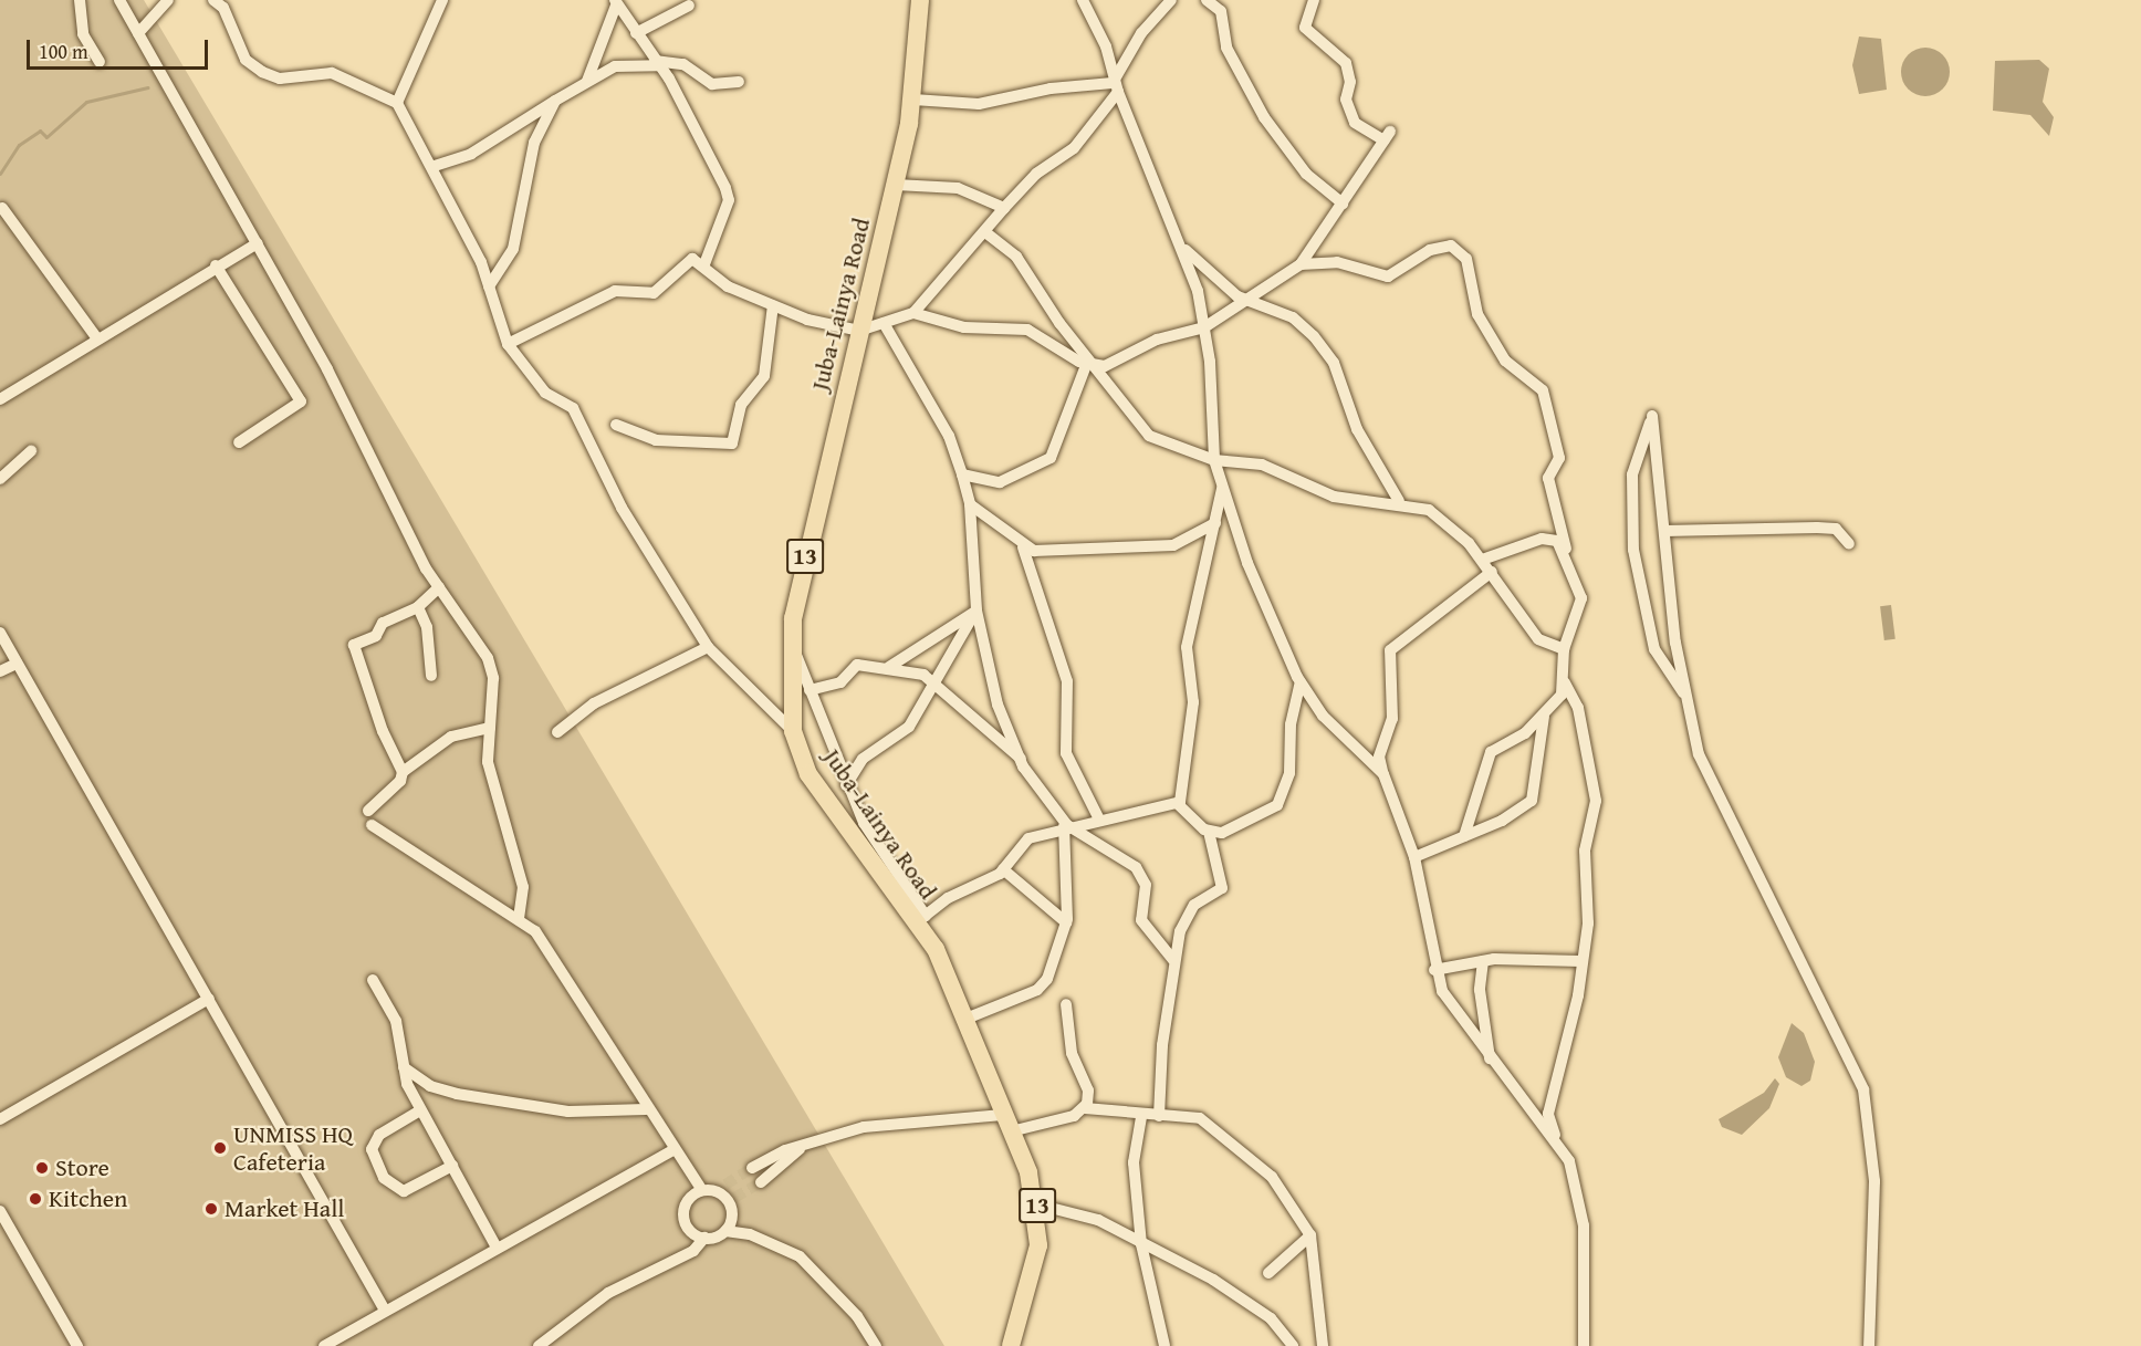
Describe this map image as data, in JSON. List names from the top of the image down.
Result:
{
  "streets": {
    "main road": ["Juba-Lainya Road", "13"]
  },
  "places": [
    "UNMISS HQ Cafeteria",
    "Store",
    "Kitchen",
    "Market Hall"
  ],
  "scale_bar": "100 m"
}
